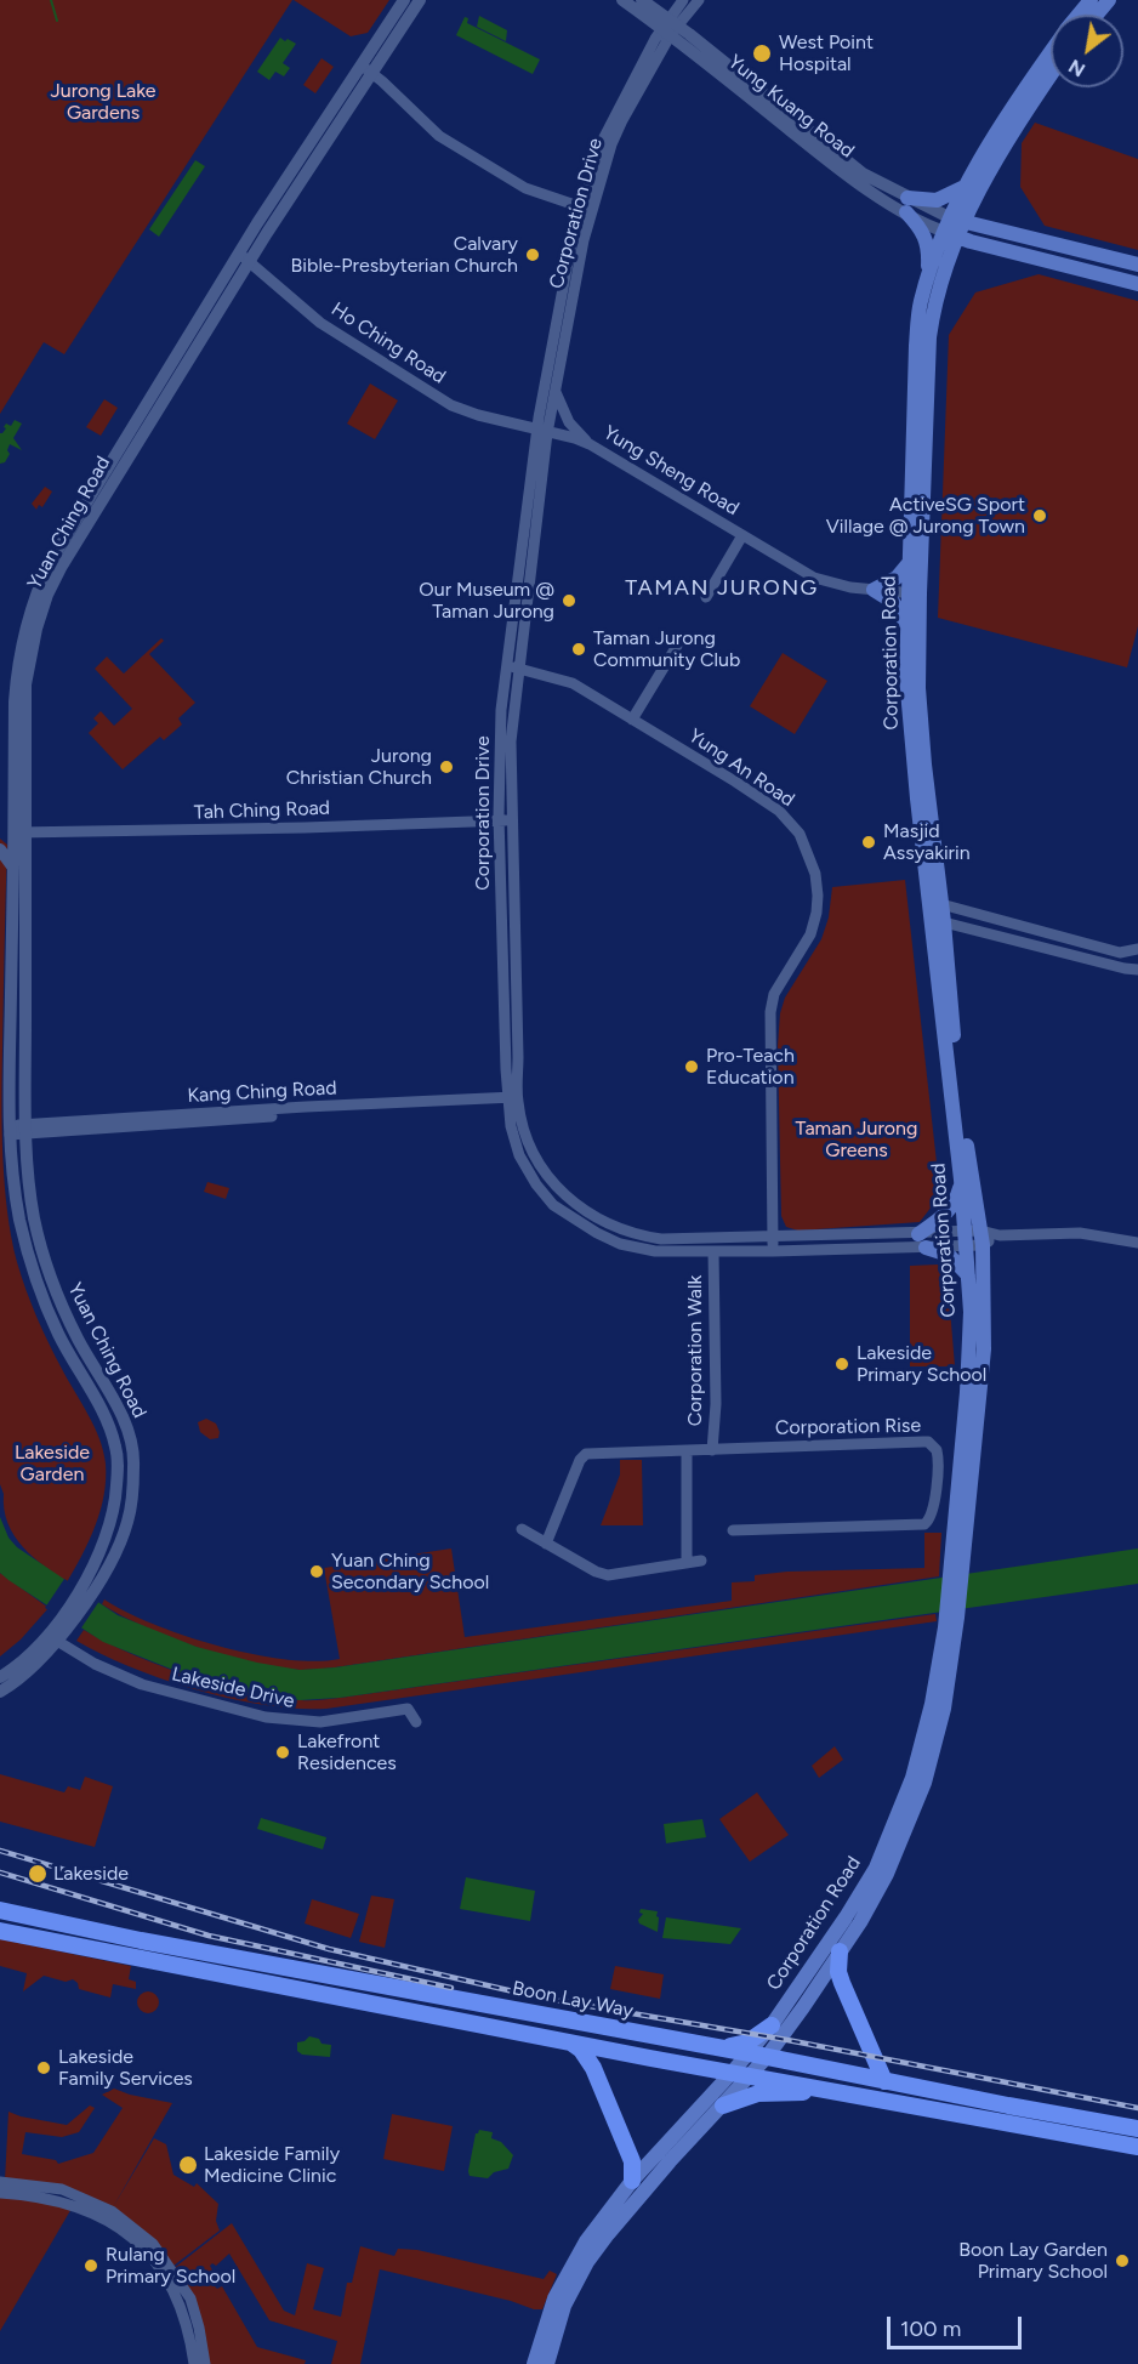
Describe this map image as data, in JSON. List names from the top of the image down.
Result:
{
  "streets": {
    "main road": ["Corporation Road", "Boon Lay Way"],
    "street": [
      "Yung Kuang Road",
      "Corporation Drive",
      "Ho Ching Road",
      "Yung Sheng Road",
      "Yuan Ching Road",
      "Yung An Road",
      "Tah Ching Road",
      "Kang Ching Road",
      "Corporation Walk",
      "Corporation Rise",
      "Lakeside Drive"
    ]
  },
  "crossings": [
    ["Yung Kuang Road", "Corporation Drive"],
    ["Yung Kuang Road", "Corporation Road"],
    ["Corporation Drive", "Ho Ching Road"],
    ["Corporation Drive", "Yung Sheng Road"],
    ["Corporation Drive", "Corporation Road"],
    ["Corporation Drive", "Yung An Road"],
    ["Corporation Drive", "Tah Ching Road"],
    ["Corporation Drive", "Kang Ching Road"],
    ["Corporation Drive", "Corporation Walk"],
    ["Ho Ching Road", "Yung Sheng Road"],
    ["Ho Ching Road", "Yuan Ching Road"],
    ["Yung Sheng Road", "Corporation Road"],
    ["Yuan Ching Road", "Tah Ching Road"],
    ["Yuan Ching Road", "Kang Ching Road"],
    ["Yuan Ching Road", "Lakeside Drive"],
    ["Corporation Road", "Boon Lay Way"],
    ["Corporation Walk", "Corporation Rise"]
  ],
  "districts": ["TAMAN JURONG"],
  "parks": ["Jurong Lake Gardens", "Taman Jurong Greens", "Lakeside Garden"],
  "places": [
    "West Point Hospital",
    "Calvary Bible-Presbyterian Church",
    "ActiveSG Sport Village @ Jurong Town",
    "Our Museum @ Taman Jurong",
    "Taman Jurong Community Club",
    "Jurong Christian Church",
    "Masjid Assyakirin",
    "Pro-Teach Education",
    "Lakeside Primary School",
    "Yuan Ching Secondary School",
    "Lakefront Residences",
    "Lakeside",
    "Lakeside Family Services",
    "Lakeside Family Medicine Clinic",
    "Boon Lay Garden Primary School",
    "Rulang Primary School"
  ],
  "scale_bar": "100 m",
  "north": "bottom left"
}
